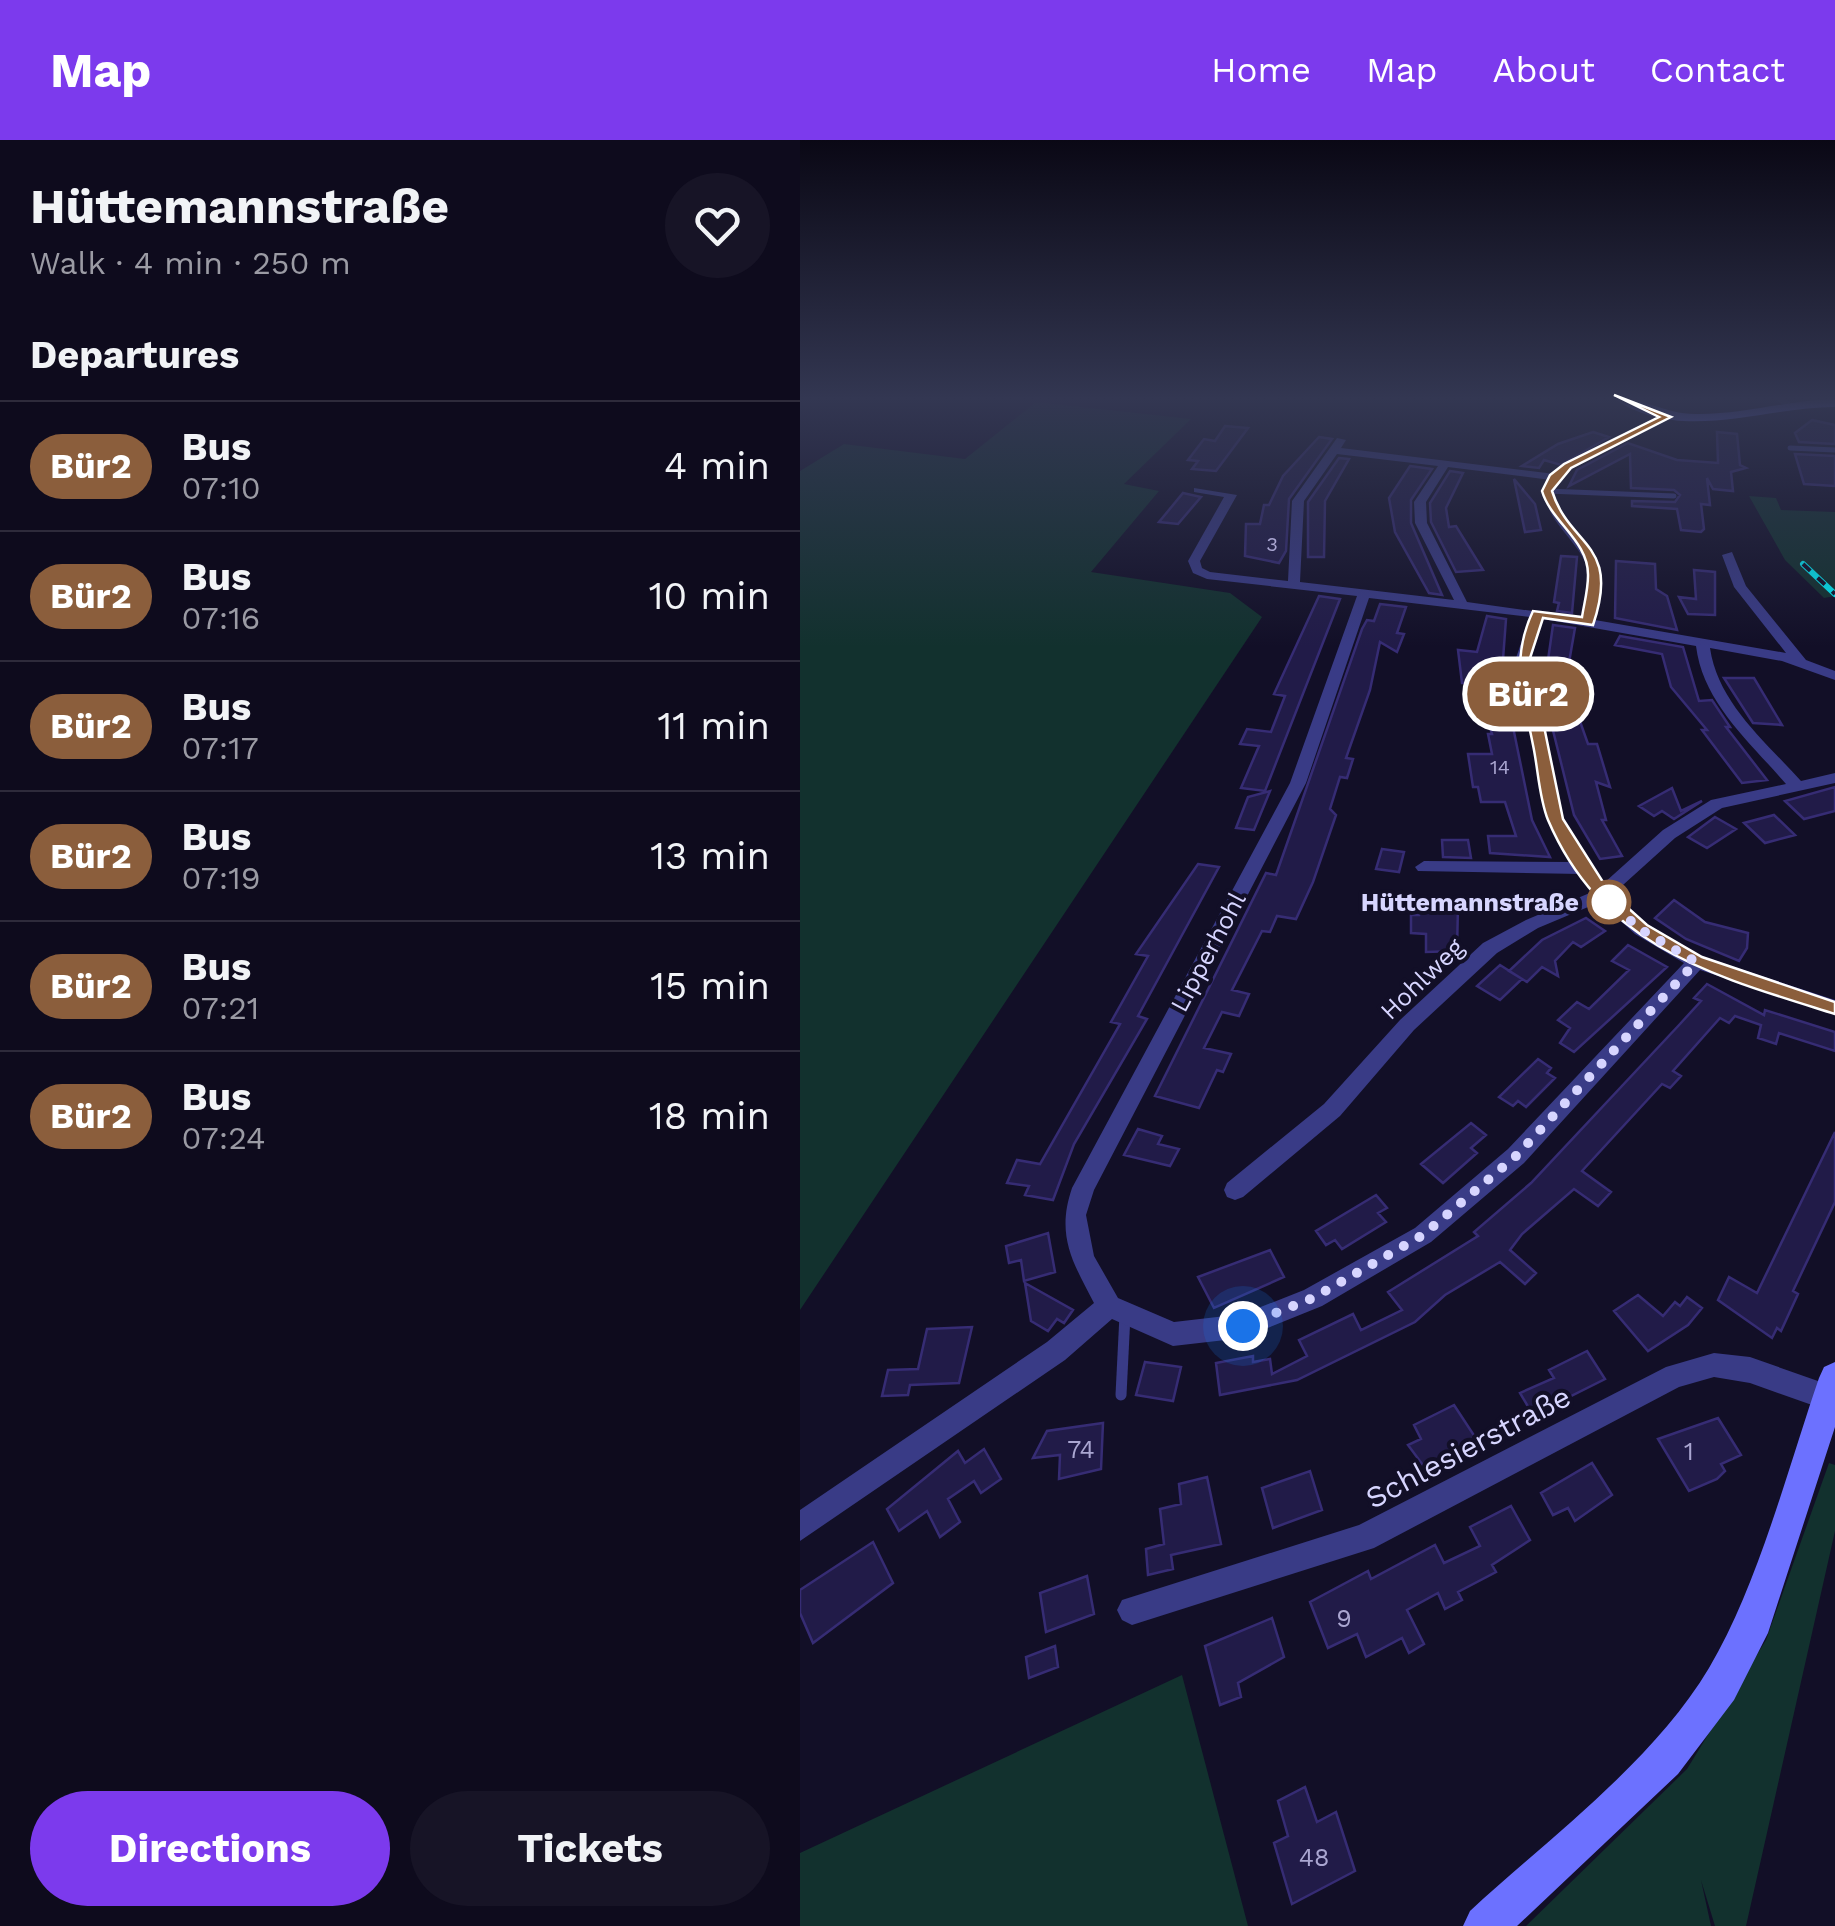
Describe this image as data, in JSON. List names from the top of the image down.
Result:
{
  "streets": {
    "street": ["Lipperhohl", "Hohlweg", "Schlesierstraße"]
  },
  "places": ["Hüttemannstraße"],
  "lines": ["bus line Bür2"],
  "house_numbers": [
    "3",
    "14",
    "74",
    "1",
    "9",
    "48"
  ],
  "page": {
    "header": "Map",
    "nav": [
      "Home",
      "Map",
      "About",
      "Contact"
    ],
    "heading": [
      ["Hüttemannstraße", "Walk · 4 min · 250 m"],
      "Departures"
    ],
    "on_map": "Bür2",
    "list": [
      {
        "mark": "Bür2",
        "name": "Bus",
        "note": "07:10",
        "value": "4 min"
      },
      {
        "mark": "Bür2",
        "name": "Bus",
        "note": "07:16",
        "value": "10 min"
      },
      {
        "mark": "Bür2",
        "name": "Bus",
        "note": "07:17",
        "value": "11 min"
      },
      {
        "mark": "Bür2",
        "name": "Bus",
        "note": "07:19",
        "value": "13 min"
      },
      {
        "mark": "Bür2",
        "name": "Bus",
        "note": "07:21",
        "value": "15 min"
      },
      {
        "mark": "Bür2",
        "name": "Bus",
        "note": "07:24",
        "value": "18 min"
      }
    ],
    "buttons": ["Directions", "Tickets"]
  }
}
